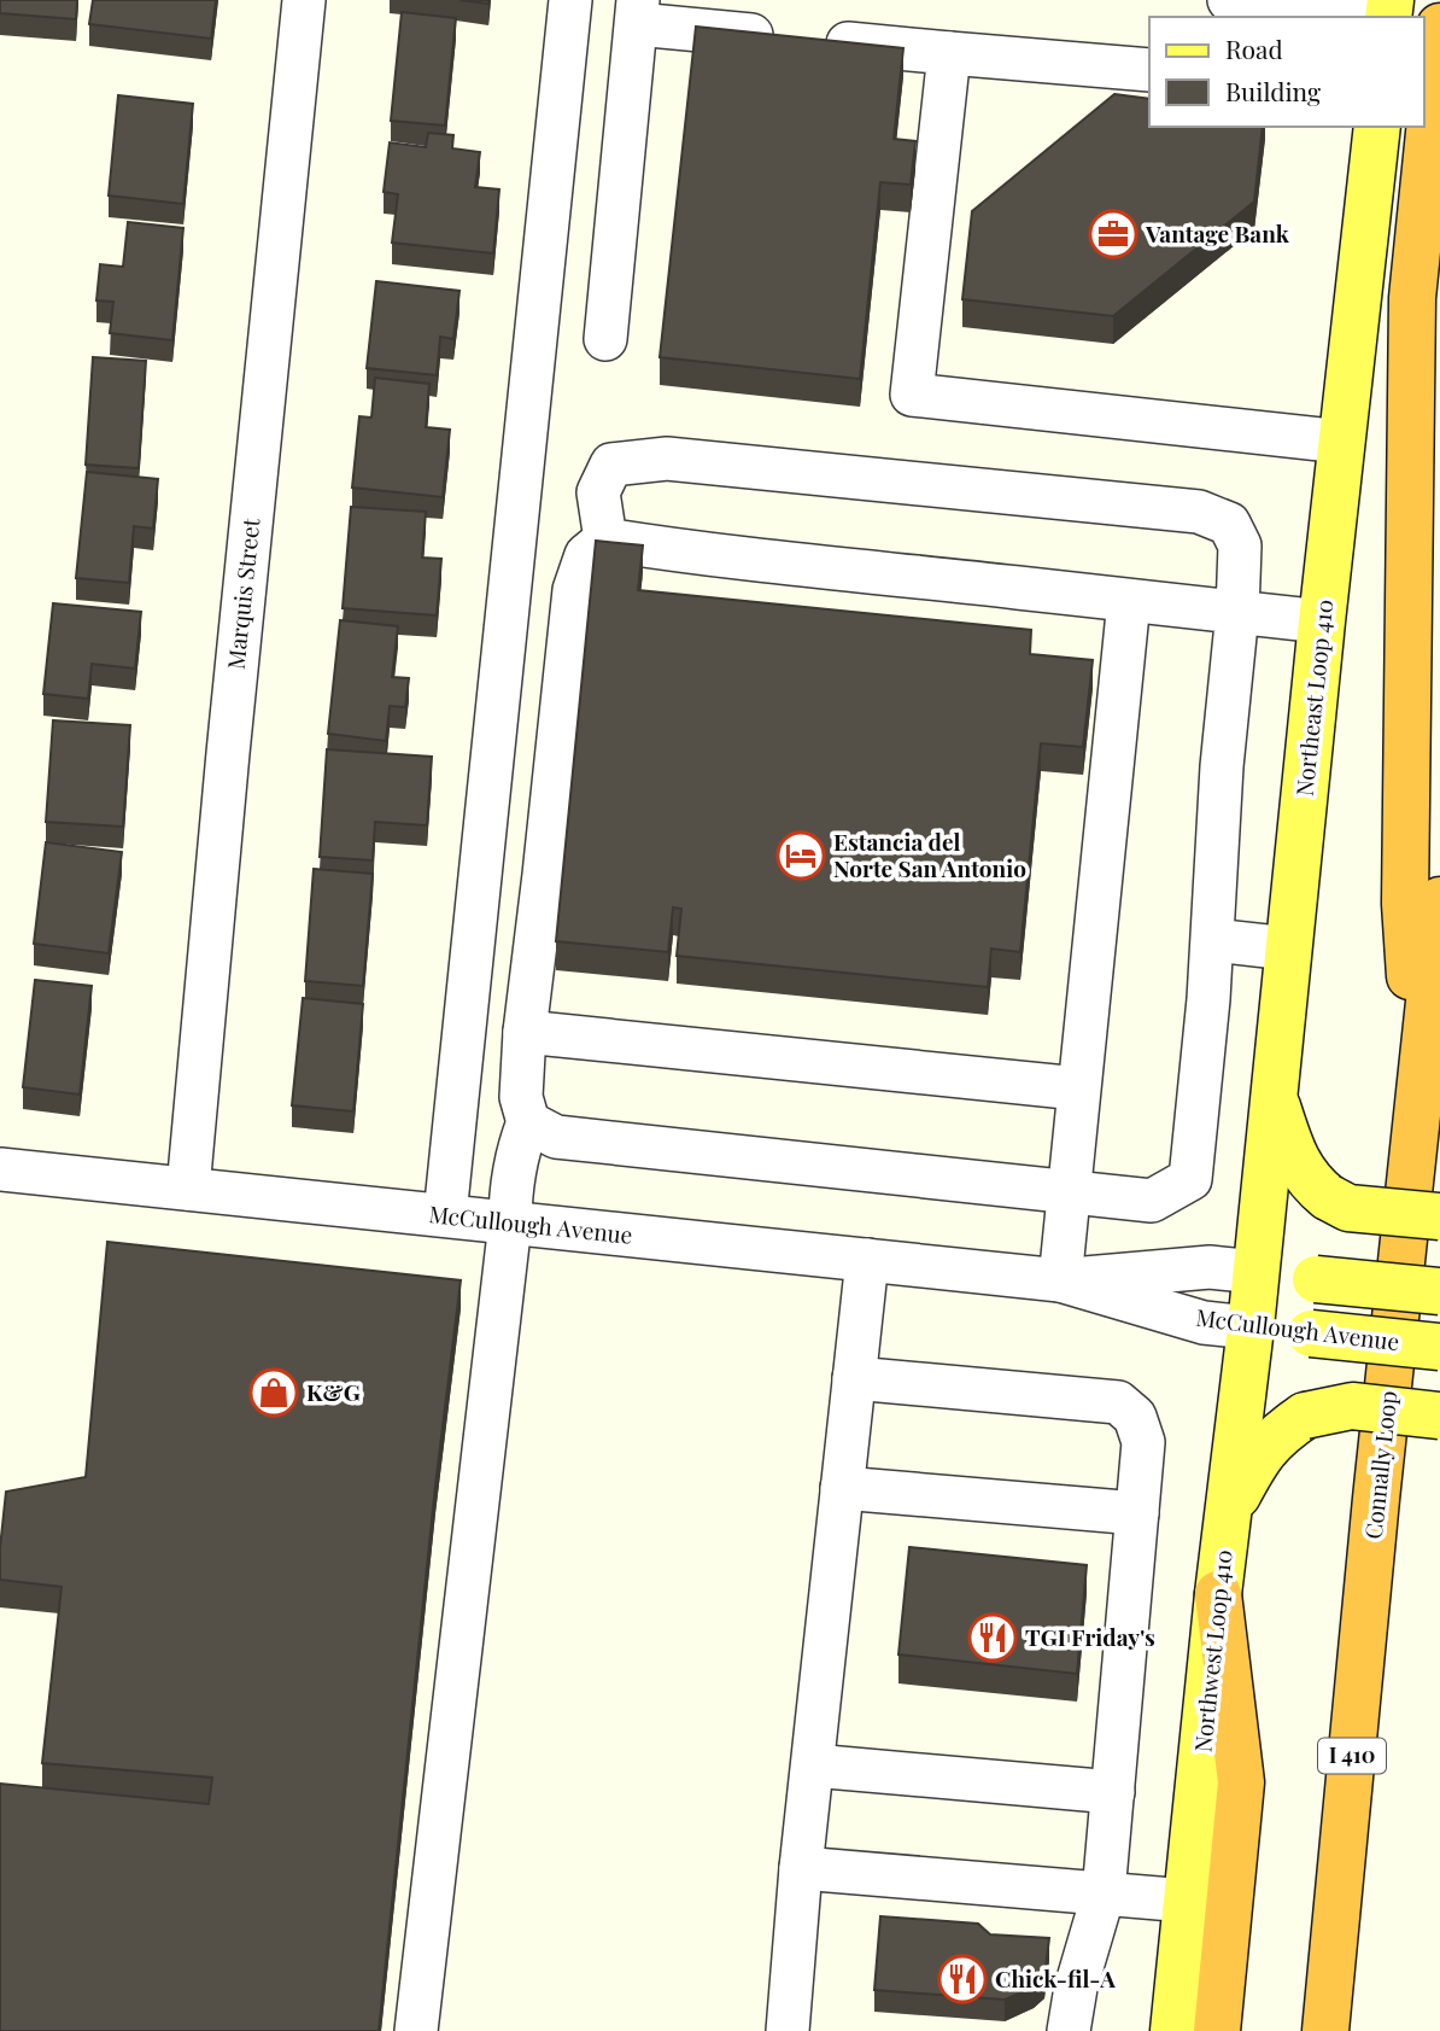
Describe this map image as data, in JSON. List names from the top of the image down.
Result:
{
  "streets": {
    "highway": ["Connally Loop", "I 410"],
    "main road": ["Northeast Loop 410", "McCullough Avenue", "Northwest Loop 410"],
    "street": ["Marquis Street"]
  },
  "crossings": [
    ["Marquis Street", "McCullough Avenue"],
    ["Northeast Loop 410", "McCullough Avenue"],
    ["Northeast Loop 410", "Northwest Loop 410"],
    ["McCullough Avenue", "Northwest Loop 410"]
  ],
  "places": {
    "office": ["Vantage Bank"],
    "hotel": ["Estancia del Norte San Antonio"],
    "shop": ["K&G"],
    "restaurant": ["TGI Friday's", "Chick-fil-A"]
  },
  "legend": ["Road", "Building"]
}
